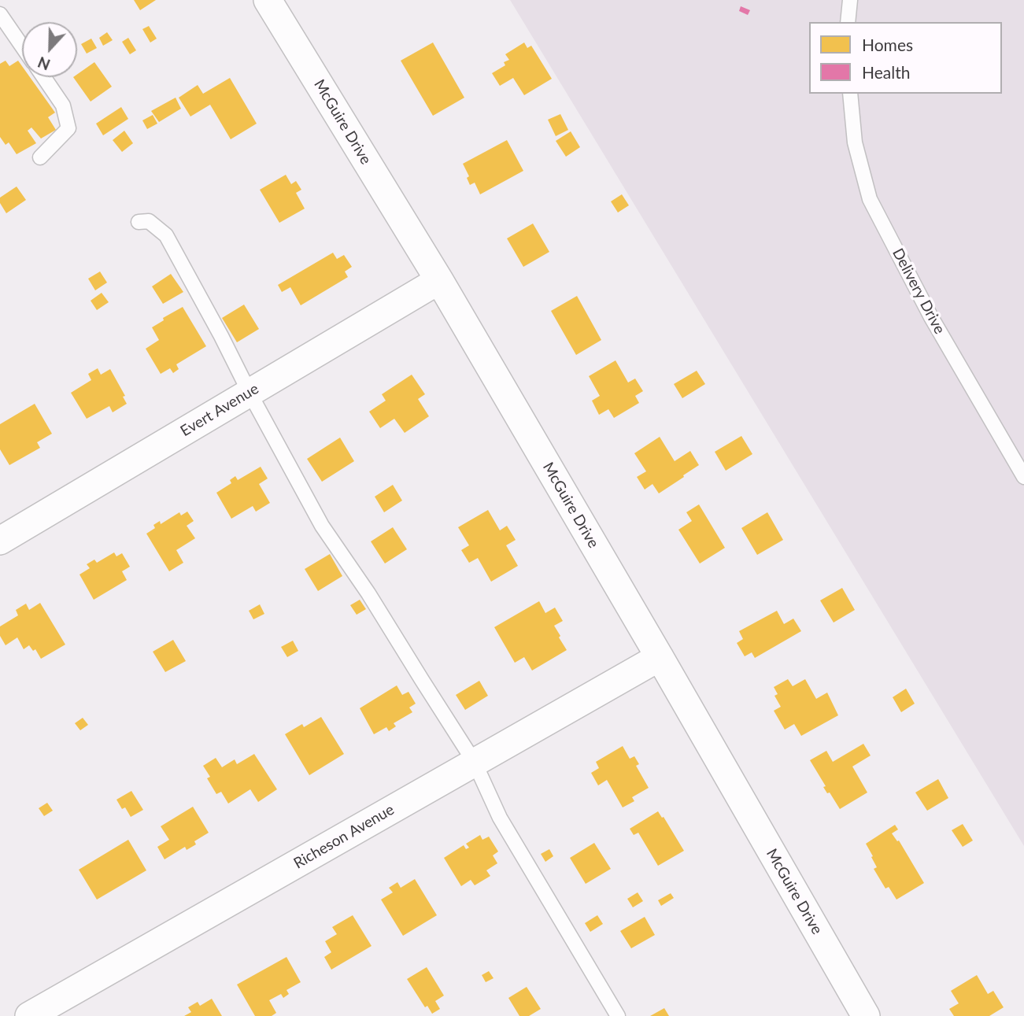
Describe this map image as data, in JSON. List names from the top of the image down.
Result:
{
  "streets": {
    "street": ["McGuire Drive", "Evert Avenue", "Richeson Avenue"],
    "lane": ["Delivery Drive"]
  },
  "crossings": [
    ["McGuire Drive", "Evert Avenue"],
    ["McGuire Drive", "Richeson Avenue"]
  ],
  "legend": ["Homes", "Health"],
  "north": "bottom"
}
